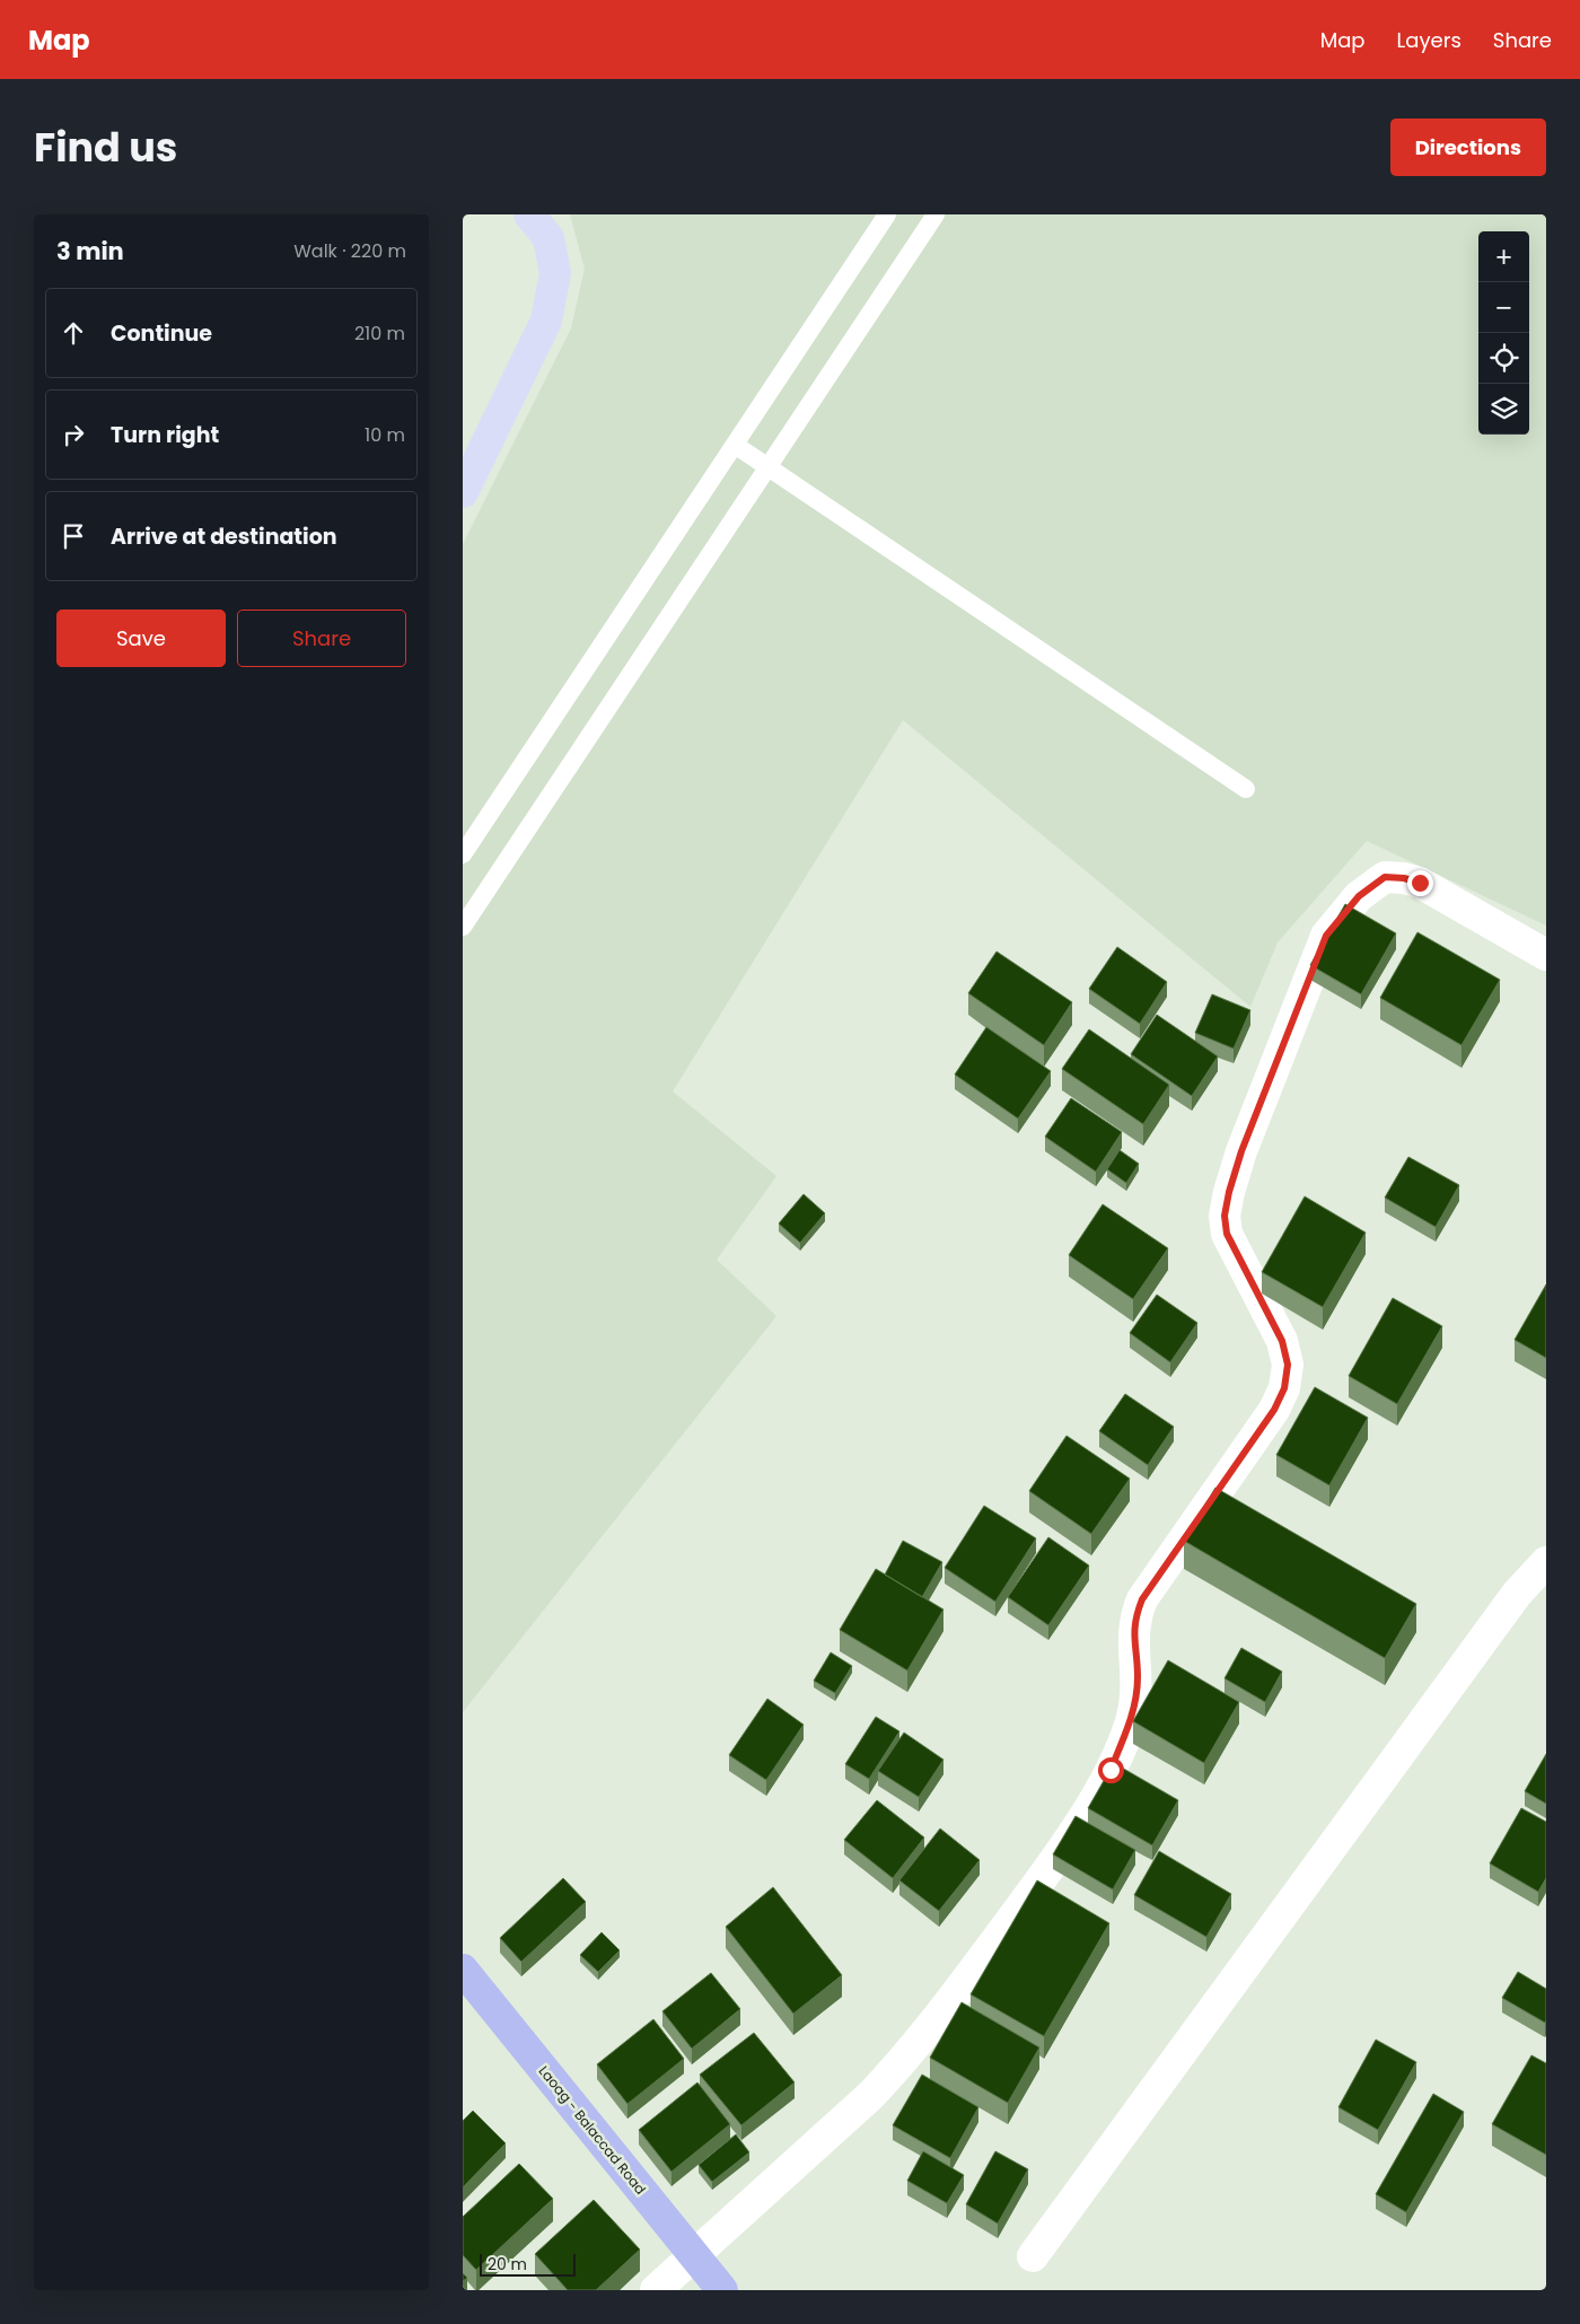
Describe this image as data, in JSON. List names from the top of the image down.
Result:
{
  "streets": {
    "main road": ["Laoag - Balaccad Road"]
  },
  "scale_bar": "20 m",
  "page": {
    "header": "Map",
    "nav": ["Map", "Layers", "Share"],
    "title": "Find us",
    "buttons": [
      "Directions",
      ["Save", "Share"]
    ],
    "heading": ["3 min", "Walk · 220 m"],
    "map_buttons": ["+", "−"],
    "list": [
      ["Continue", "210 m"],
      ["Turn right", "10 m"],
      "Arrive at destination"
    ],
    "scale": "20 m"
  }
}
